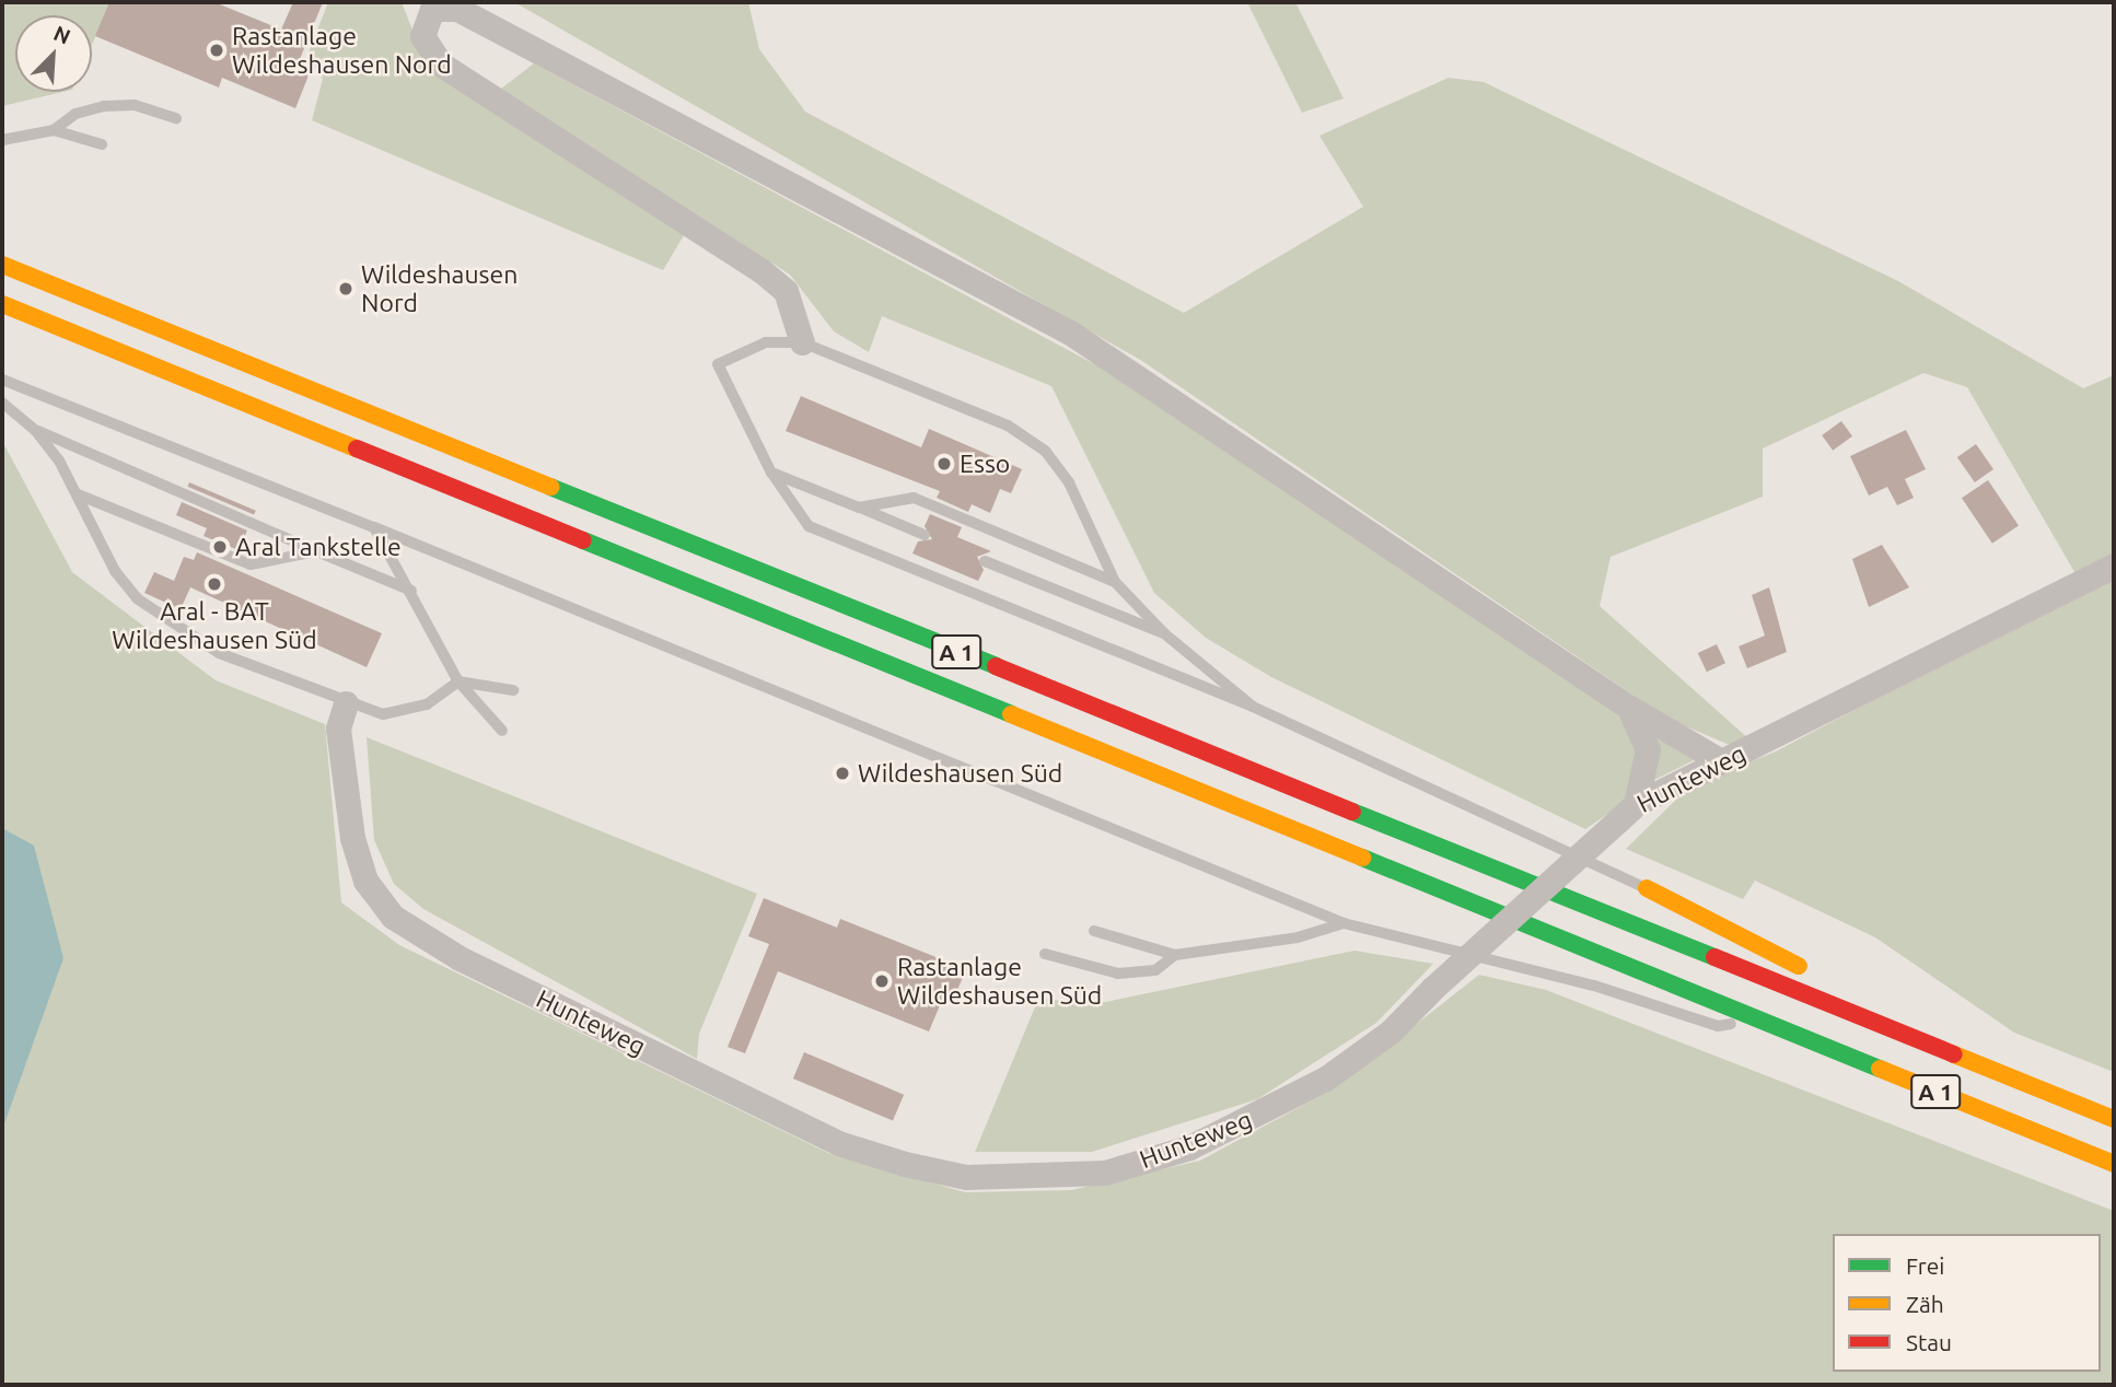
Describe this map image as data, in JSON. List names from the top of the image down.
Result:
{
  "streets": {
    "highway": ["A 1"],
    "street": ["Hunteweg"]
  },
  "places": [
    "Rastanlage Wildeshausen Nord",
    "Wildeshausen Nord",
    "Esso",
    "Aral Tankstelle",
    "Aral - BAT Wildeshausen Süd",
    "Wildeshausen Süd",
    "Rastanlage Wildeshausen Süd"
  ],
  "legend": ["Frei", "Zäh", "Stau"],
  "north": "top right"
}
